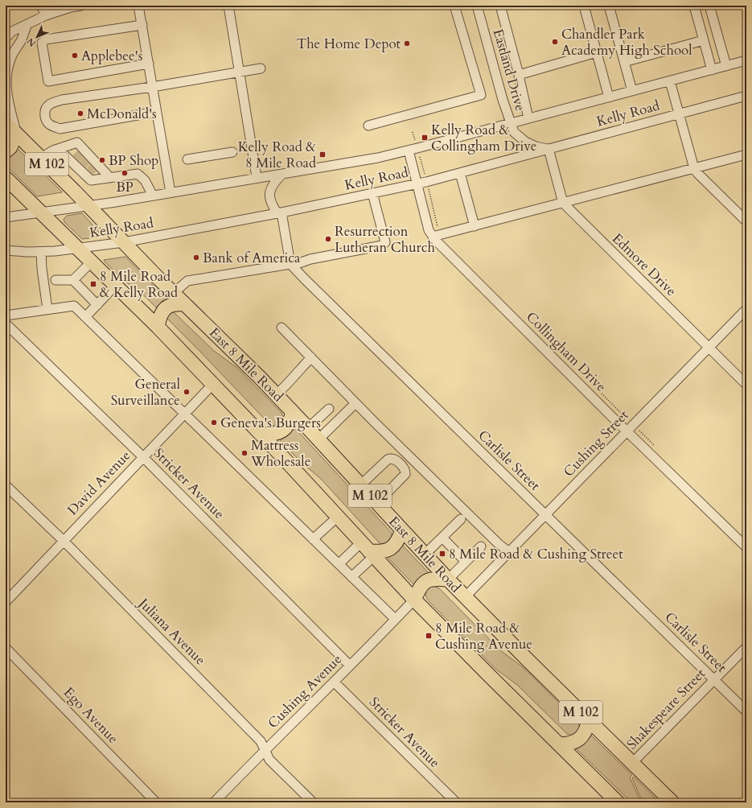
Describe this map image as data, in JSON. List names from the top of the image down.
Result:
{
  "streets": {
    "highway": ["M 102", "East 8 Mile Road"],
    "street": [
      "Eastland Drive",
      "Kelly Road",
      "Edmore Drive",
      "Collingham Drive",
      "Cushing Street",
      "Carlisle Street",
      "David Avenue",
      "Stricker Avenue",
      "Juliana Avenue",
      "Cushing Avenue",
      "Shakespeare Street",
      "Ego Avenue"
    ]
  },
  "crossings": [
    ["Eastland Drive", "Kelly Road"],
    ["Kelly Road", "M 102"],
    ["Kelly Road", "Collingham Drive"],
    ["Kelly Road", "East 8 Mile Road"],
    ["M 102", "David Avenue"],
    ["M 102", "Cushing Avenue"],
    ["Edmore Drive", "Cushing Street"],
    ["Collingham Drive", "Cushing Street"],
    ["East 8 Mile Road", "Cushing Street"],
    ["East 8 Mile Road", "Shakespeare Street"],
    ["Cushing Street", "Carlisle Street"],
    ["Carlisle Street", "Shakespeare Street"],
    ["David Avenue", "Stricker Avenue"],
    ["David Avenue", "Juliana Avenue"],
    ["Stricker Avenue", "Cushing Avenue"],
    ["Juliana Avenue", "Cushing Avenue"]
  ],
  "places": {
    "other": [
      "Chandler Park Academy High School",
      "The Home Depot",
      "Applebee's",
      "McDonald's",
      "BP Shop",
      "BP",
      "Resurrection Lutheran Church",
      "Bank of America",
      "General Surveillance",
      "Geneva's Burgers",
      "Mattress Wholesale"
    ],
    "transit": [
      "Kelly Road & Collingham Drive",
      "Kelly Road & 8 Mile Road",
      "8 Mile Road & Kelly Road",
      "8 Mile Road & Cushing Street",
      "8 Mile Road & Cushing Avenue"
    ]
  },
  "north": "bottom left"
}
